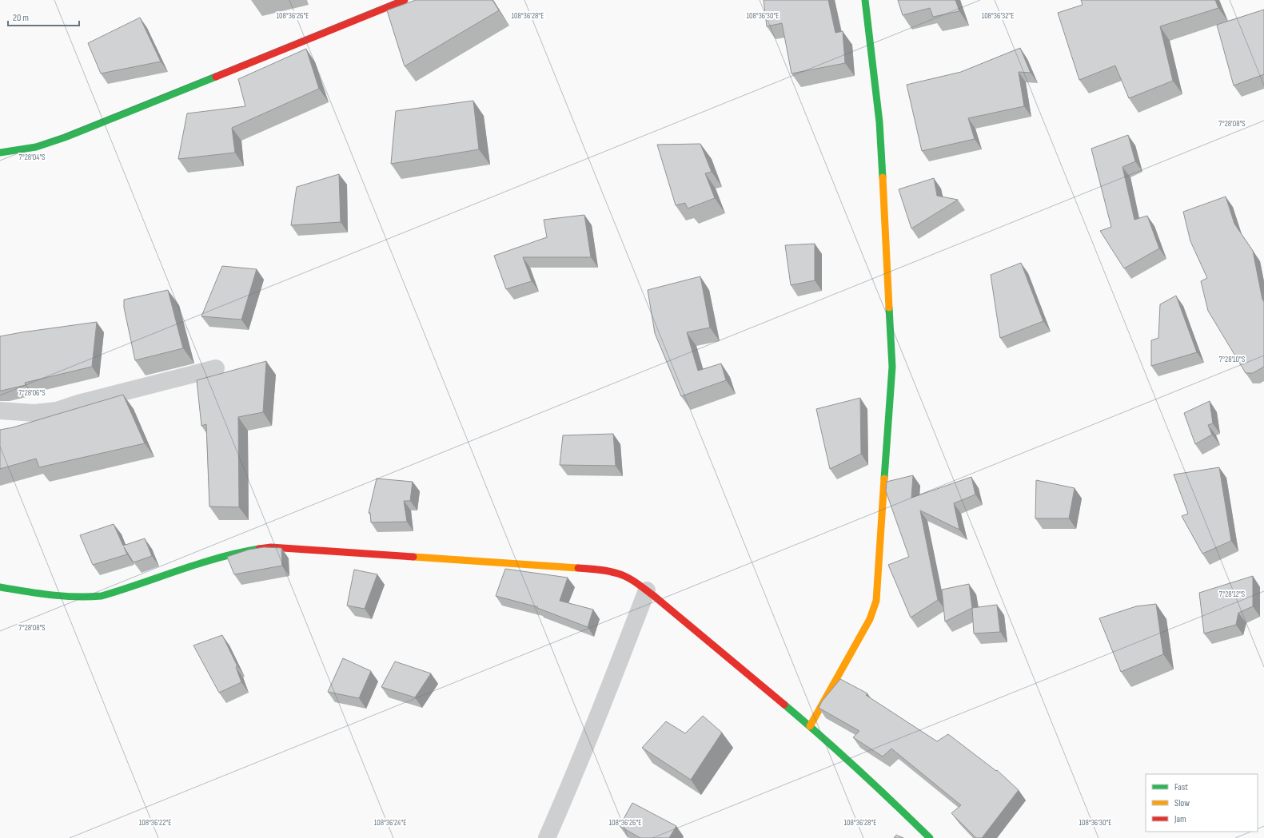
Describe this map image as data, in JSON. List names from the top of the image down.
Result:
{
  "legend": ["Fast", "Slow", "Jam"],
  "scale_bar": "20 m",
  "coordinates": [
    "108°36'26\"E",
    "108°36'28\"E",
    "108°36'30\"E",
    "108°36'32\"E",
    "7°28'08\"S",
    "7°28'04\"S",
    "7°28'10\"S",
    "7°28'06\"S",
    "7°28'12\"S",
    "108°36'22\"E",
    "108°36'24\"E"
  ]
}
